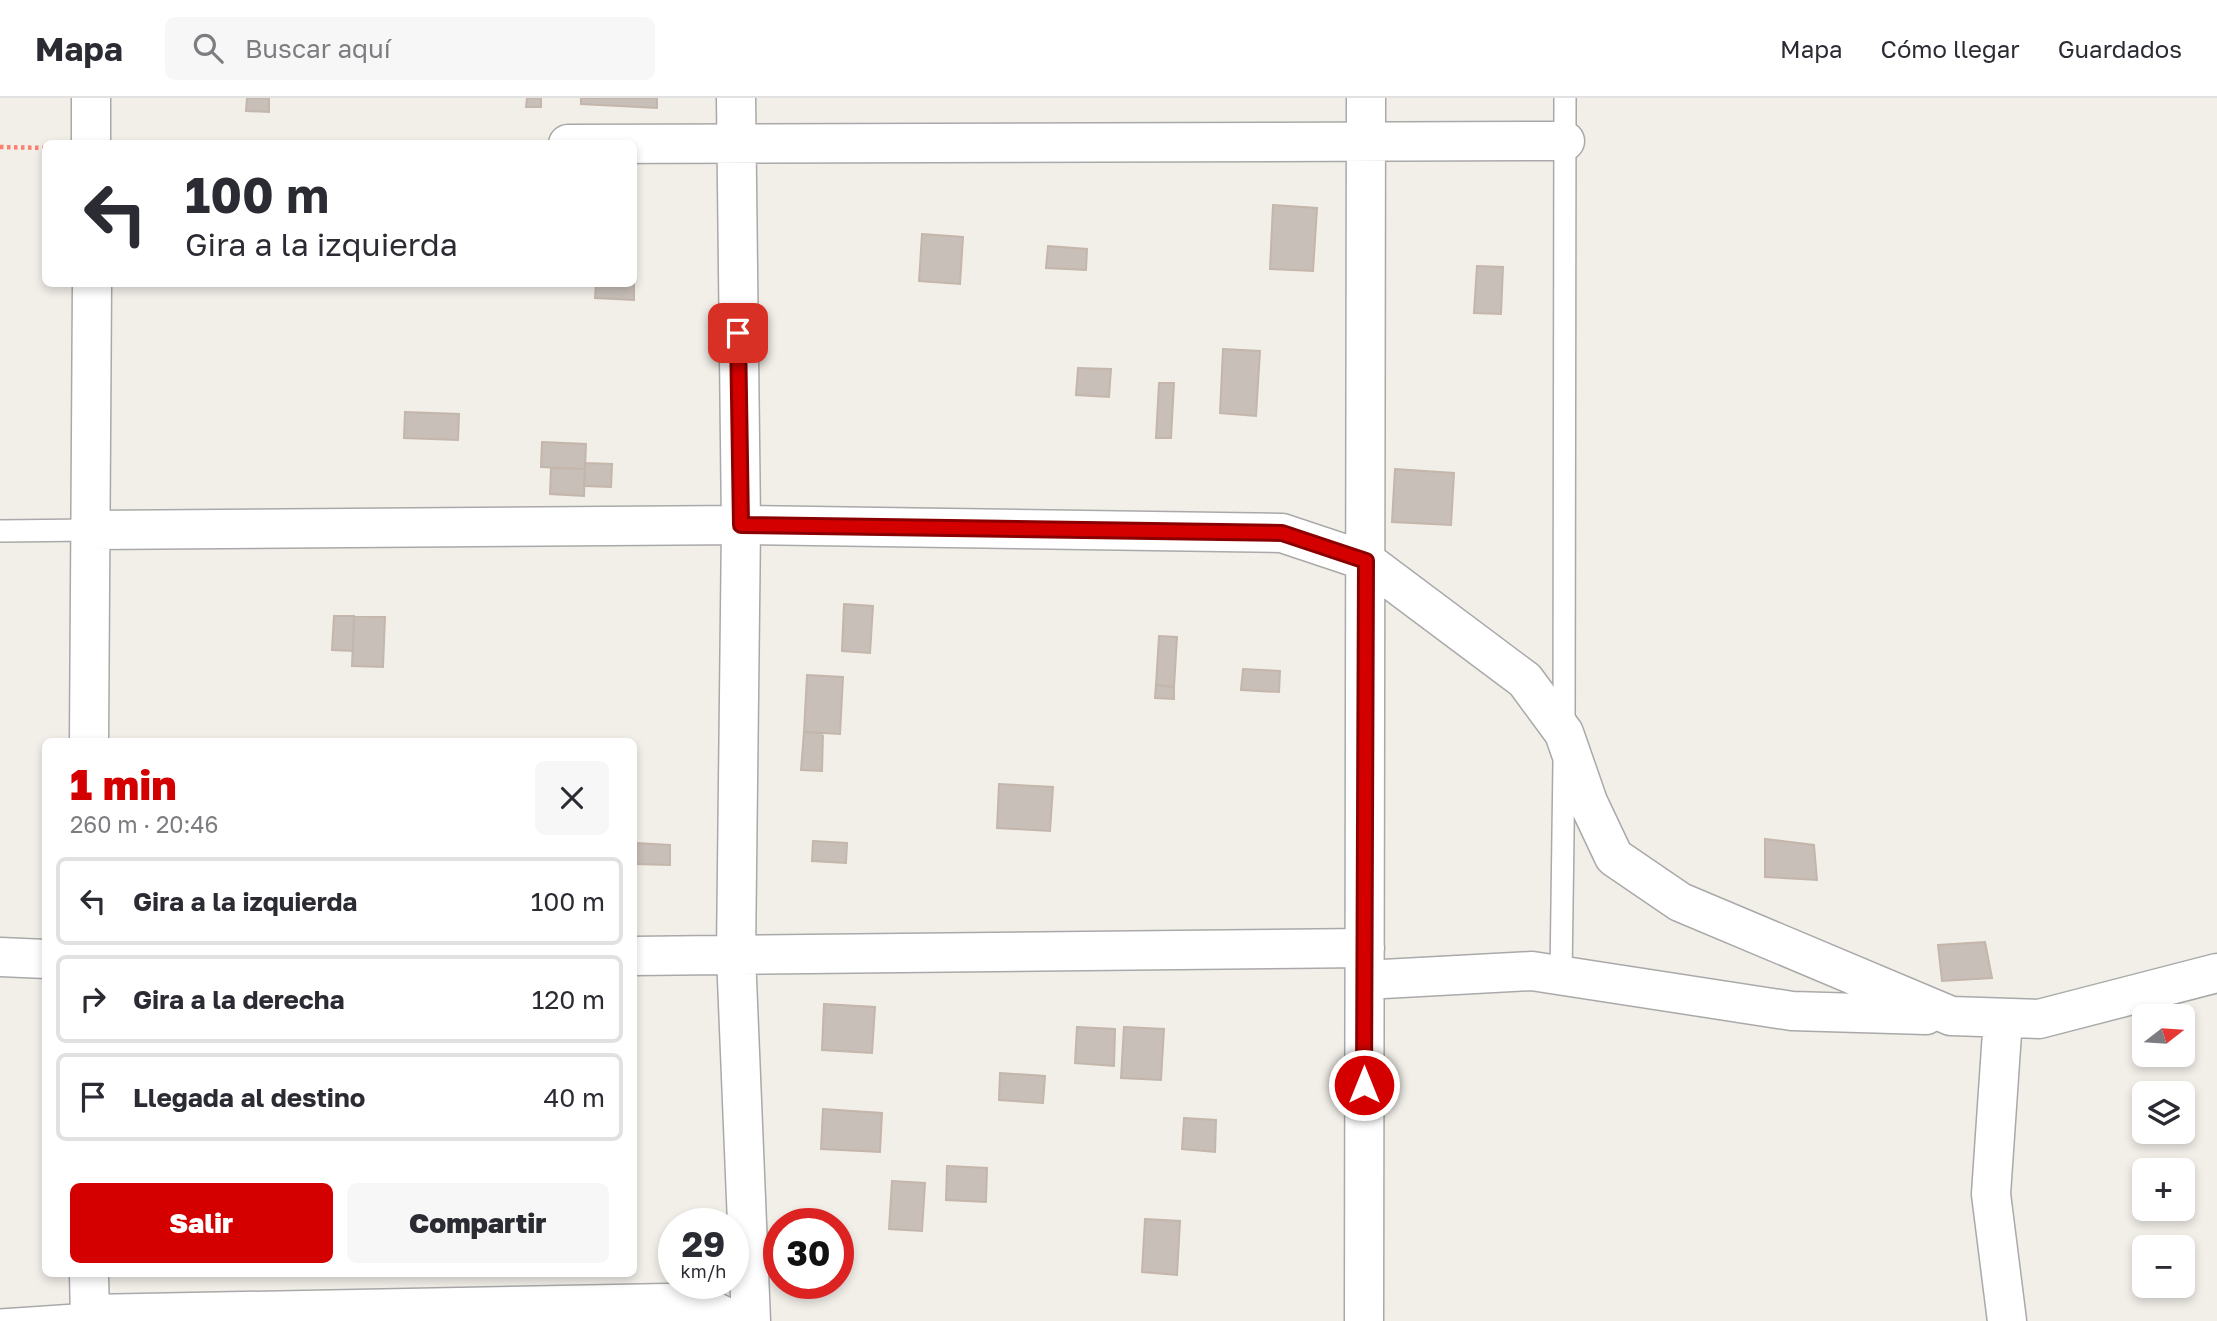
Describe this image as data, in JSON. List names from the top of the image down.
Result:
{
  "north": "right",
  "page": {
    "header": "Mapa",
    "search": "Buscar aquí",
    "nav": ["Mapa", "Cómo llegar", "Guardados"],
    "turn": ["100 m", "Gira a la izquierda"],
    "heading": ["1 min", "260 m · 20:46"],
    "list": [
      {
        "name": "Gira a la izquierda",
        "value": "100 m"
      },
      {
        "name": "Gira a la derecha",
        "value": "120 m"
      },
      {
        "name": "Llegada al destino",
        "value": "40 m"
      }
    ],
    "map_buttons": ["+", "−"],
    "buttons": ["Salir", "Compartir"],
    "speed": "29 km/h",
    "limit": "30"
  }
}
